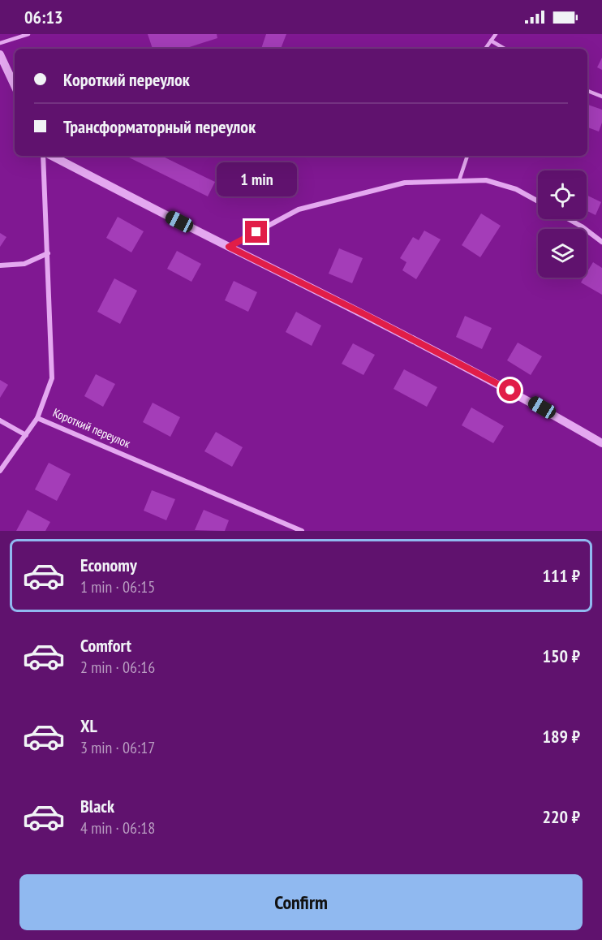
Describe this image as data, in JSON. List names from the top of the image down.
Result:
{
  "streets": {
    "street": ["Короткий переулок"]
  },
  "page": {
    "status": "06:13",
    "banner": ["Короткий переулок", "Трансформаторный переулок"],
    "bubble": "1 min",
    "list": [
      {
        "name": "Economy",
        "note": "1 min · 06:15",
        "value": "111 ₽"
      },
      {
        "name": "Comfort",
        "note": "2 min · 06:16",
        "value": "150 ₽"
      },
      {
        "name": "XL",
        "note": "3 min · 06:17",
        "value": "189 ₽"
      },
      {
        "name": "Black",
        "note": "4 min · 06:18",
        "value": "220 ₽"
      }
    ],
    "buttons": "Confirm"
  }
}
